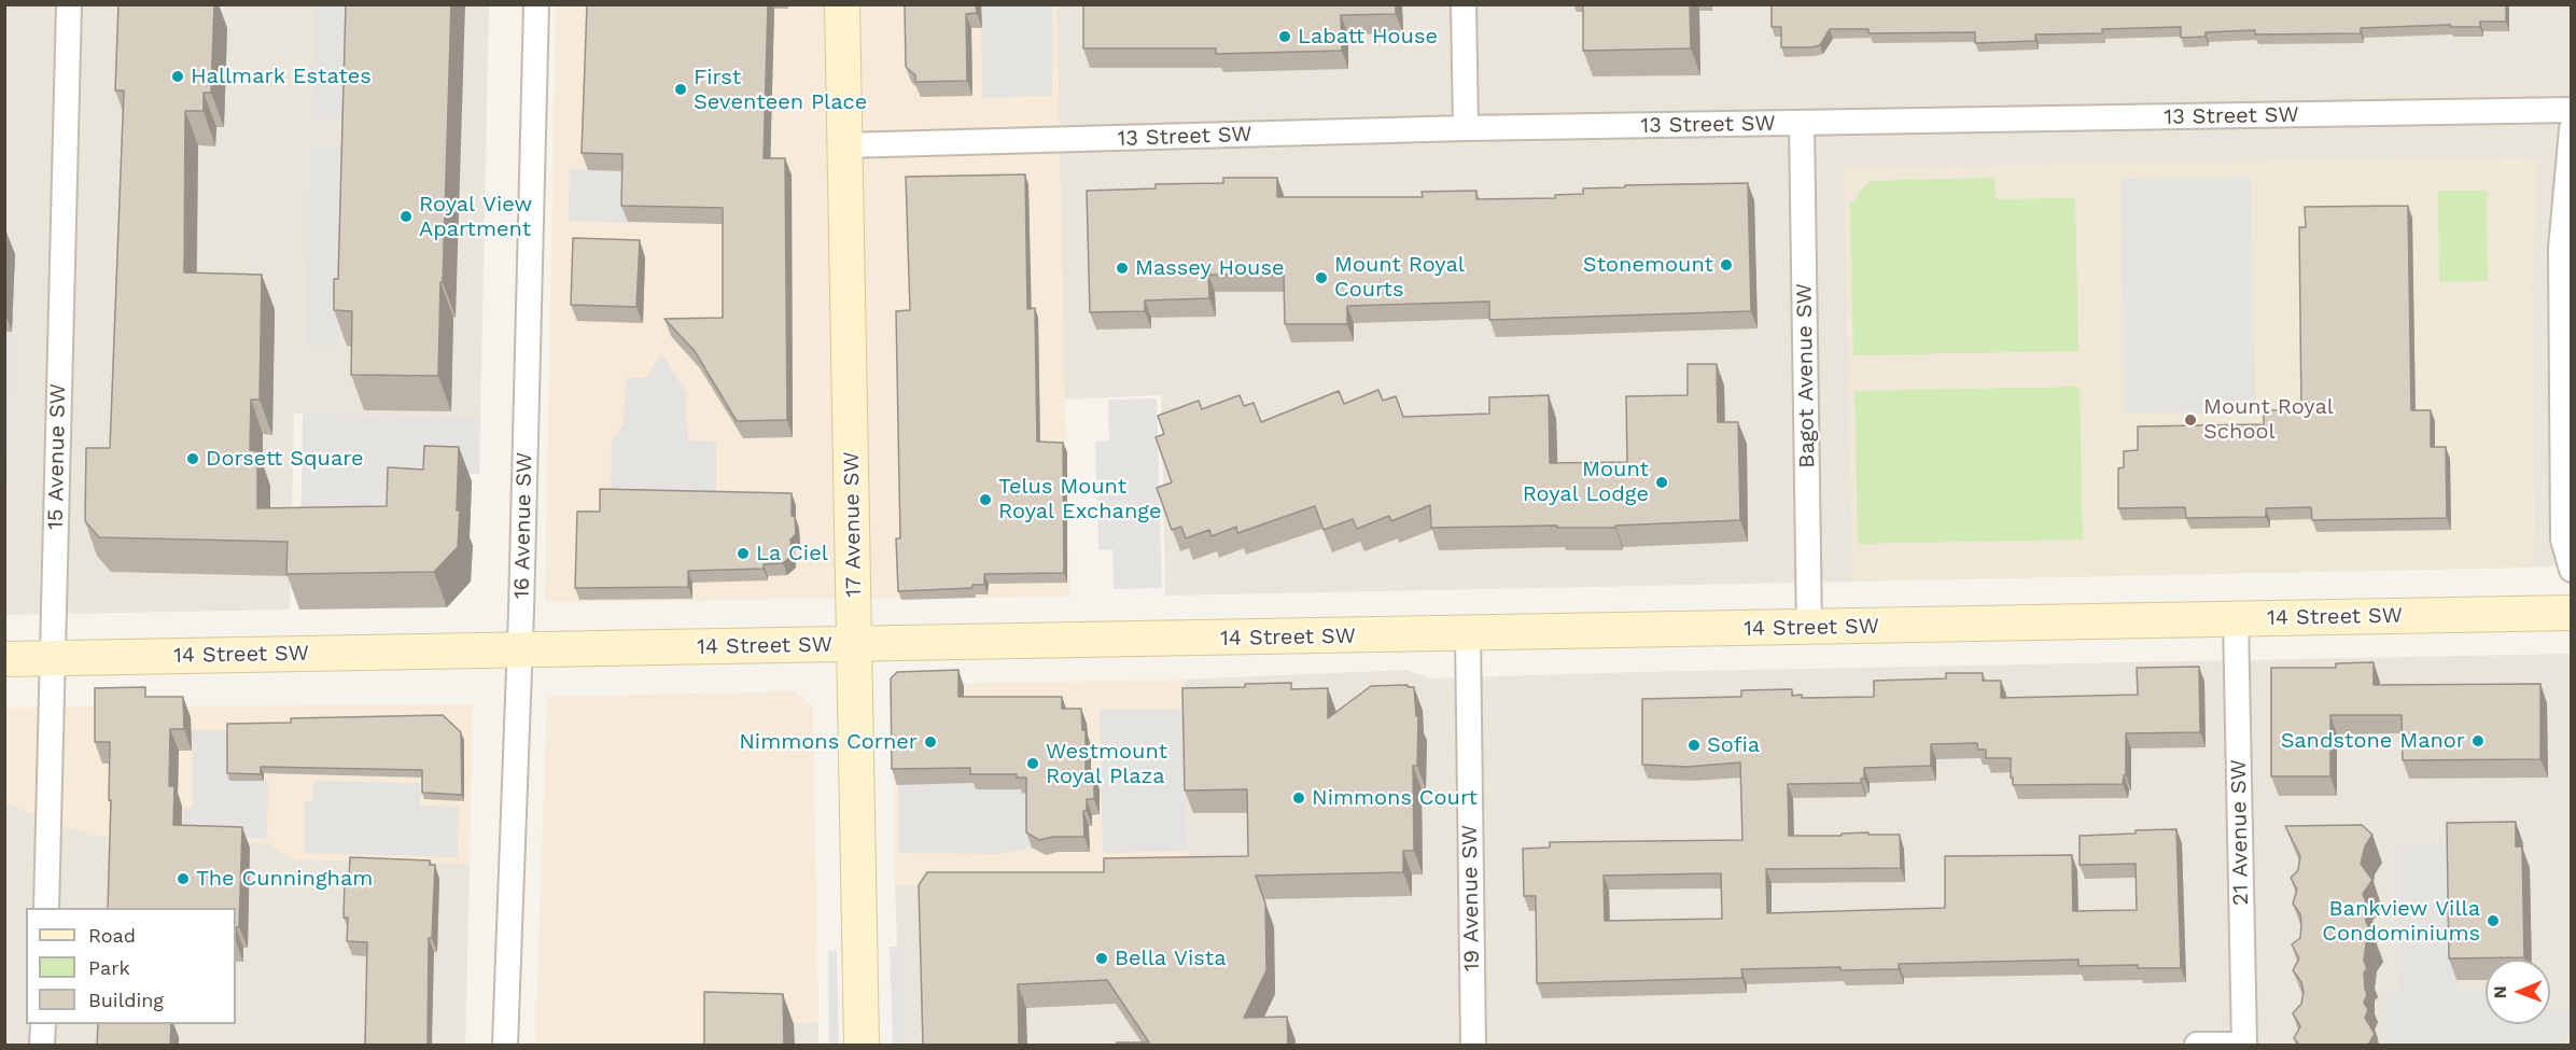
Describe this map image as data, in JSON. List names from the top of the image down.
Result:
{
  "streets": {
    "main road": ["17 Avenue SW", "14 Street SW"],
    "street": [
      "13 Street SW",
      "Bagot Avenue SW",
      "15 Avenue SW",
      "16 Avenue SW",
      "21 Avenue SW",
      "19 Avenue SW"
    ]
  },
  "crossings": [
    ["13 Street SW", "Bagot Avenue SW"],
    ["13 Street SW", "17 Avenue SW"],
    ["Bagot Avenue SW", "14 Street SW"],
    ["15 Avenue SW", "14 Street SW"],
    ["17 Avenue SW", "14 Street SW"],
    ["16 Avenue SW", "14 Street SW"],
    ["14 Street SW", "21 Avenue SW"],
    ["14 Street SW", "19 Avenue SW"]
  ],
  "places": [
    "Labatt House",
    "Hallmark Estates",
    "First Seventeen Place",
    "Royal View Apartment",
    "Stonemount",
    "Massey House",
    "Mount Royal Courts",
    "Mount Royal School",
    "Dorsett Square",
    "Mount Royal Lodge",
    "Telus Mount Royal Exchange",
    "La Ciel",
    "Sandstone Manor",
    "Nimmons Corner",
    "Sofia",
    "Westmount Royal Plaza",
    "Nimmons Court",
    "The Cunningham",
    "Bankview Villa Condominiums",
    "Bella Vista"
  ],
  "legend": ["Road", "Park", "Building"],
  "north": "left"
}
